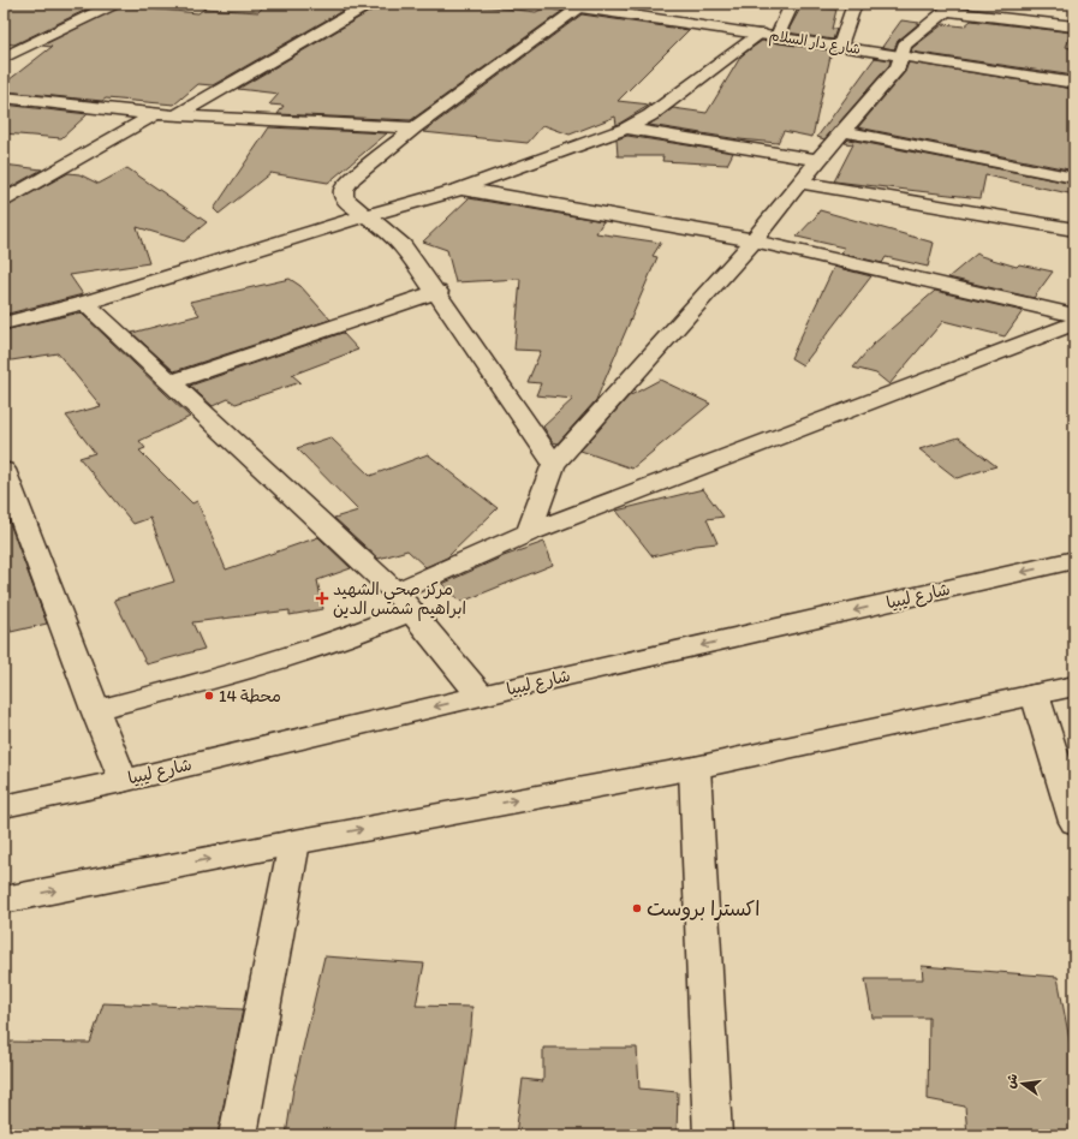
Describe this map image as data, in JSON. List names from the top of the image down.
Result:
{
  "streets": {
    "street": ["شارع دار السلام", "شارع ليبيا"]
  },
  "places": {
    "health": ["مركز صحي الشهيد ابراهيم شمس الدين"],
    "other": ["محطة 14", "اكسترا بروست"]
  },
  "north": "left"
}
